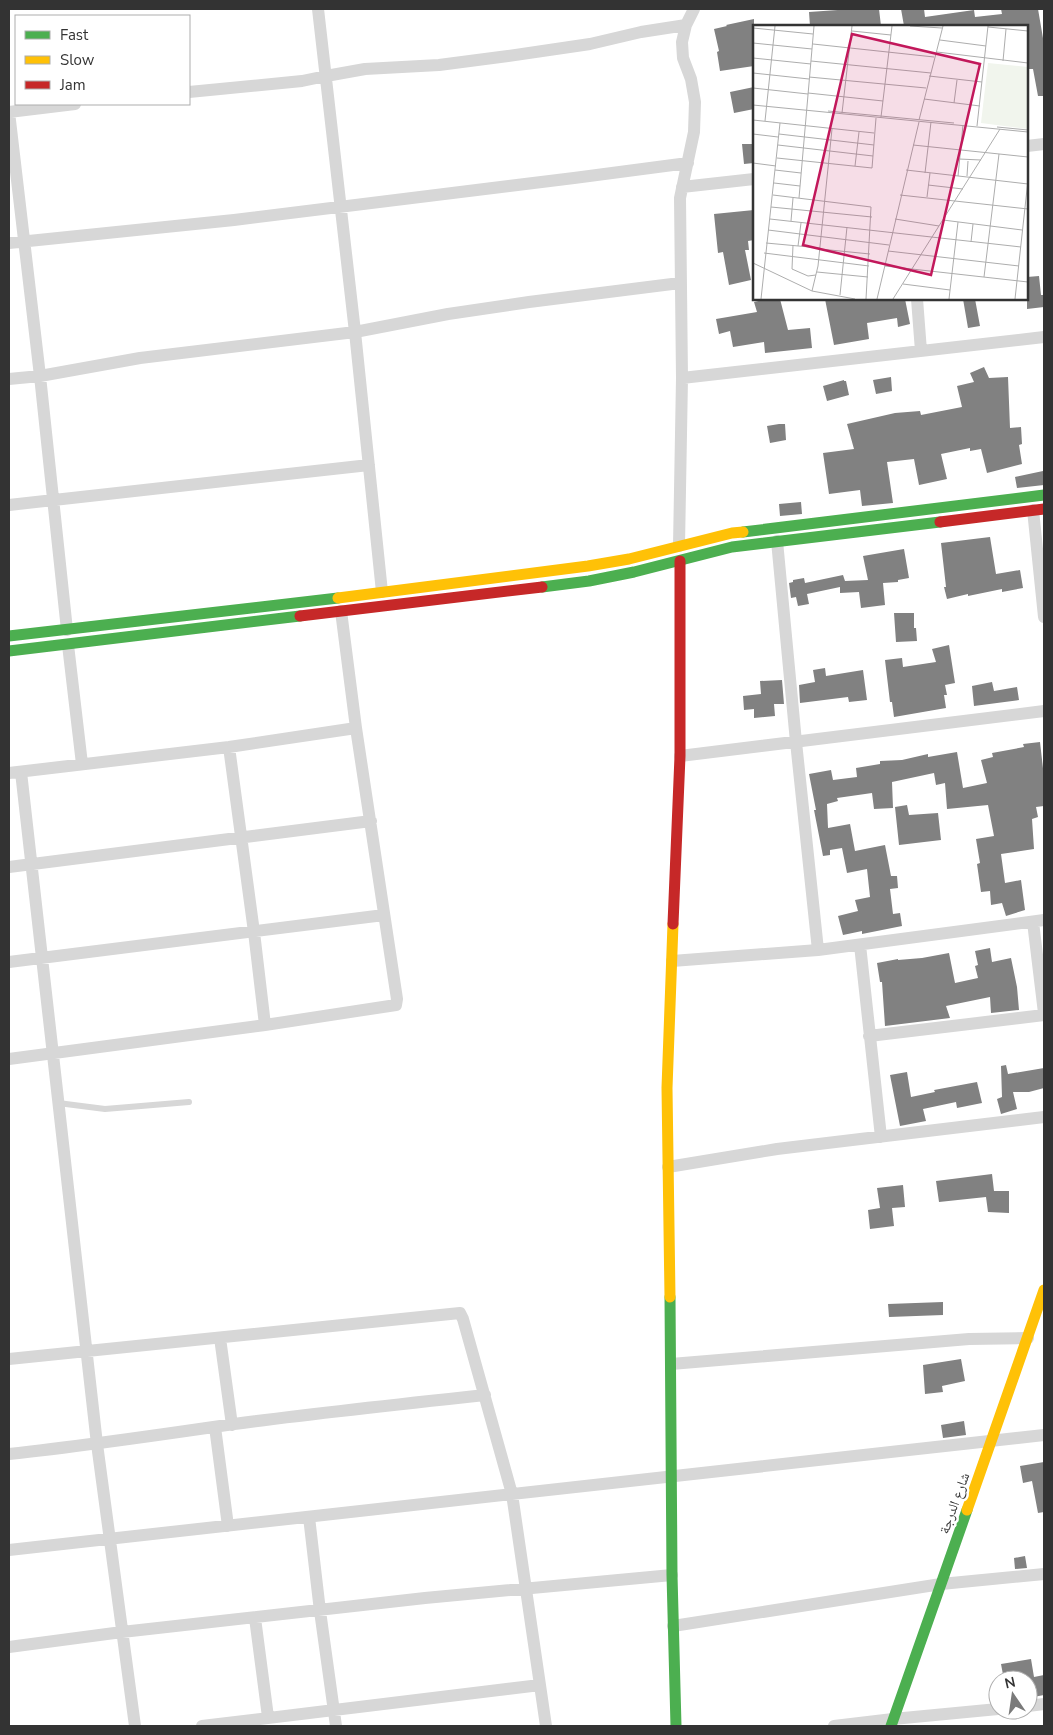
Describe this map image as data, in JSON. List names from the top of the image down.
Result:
{
  "streets": {
    "street": ["شارع الدرجة"]
  },
  "legend": ["Fast", "Slow", "Jam"],
  "north": "top"
}
